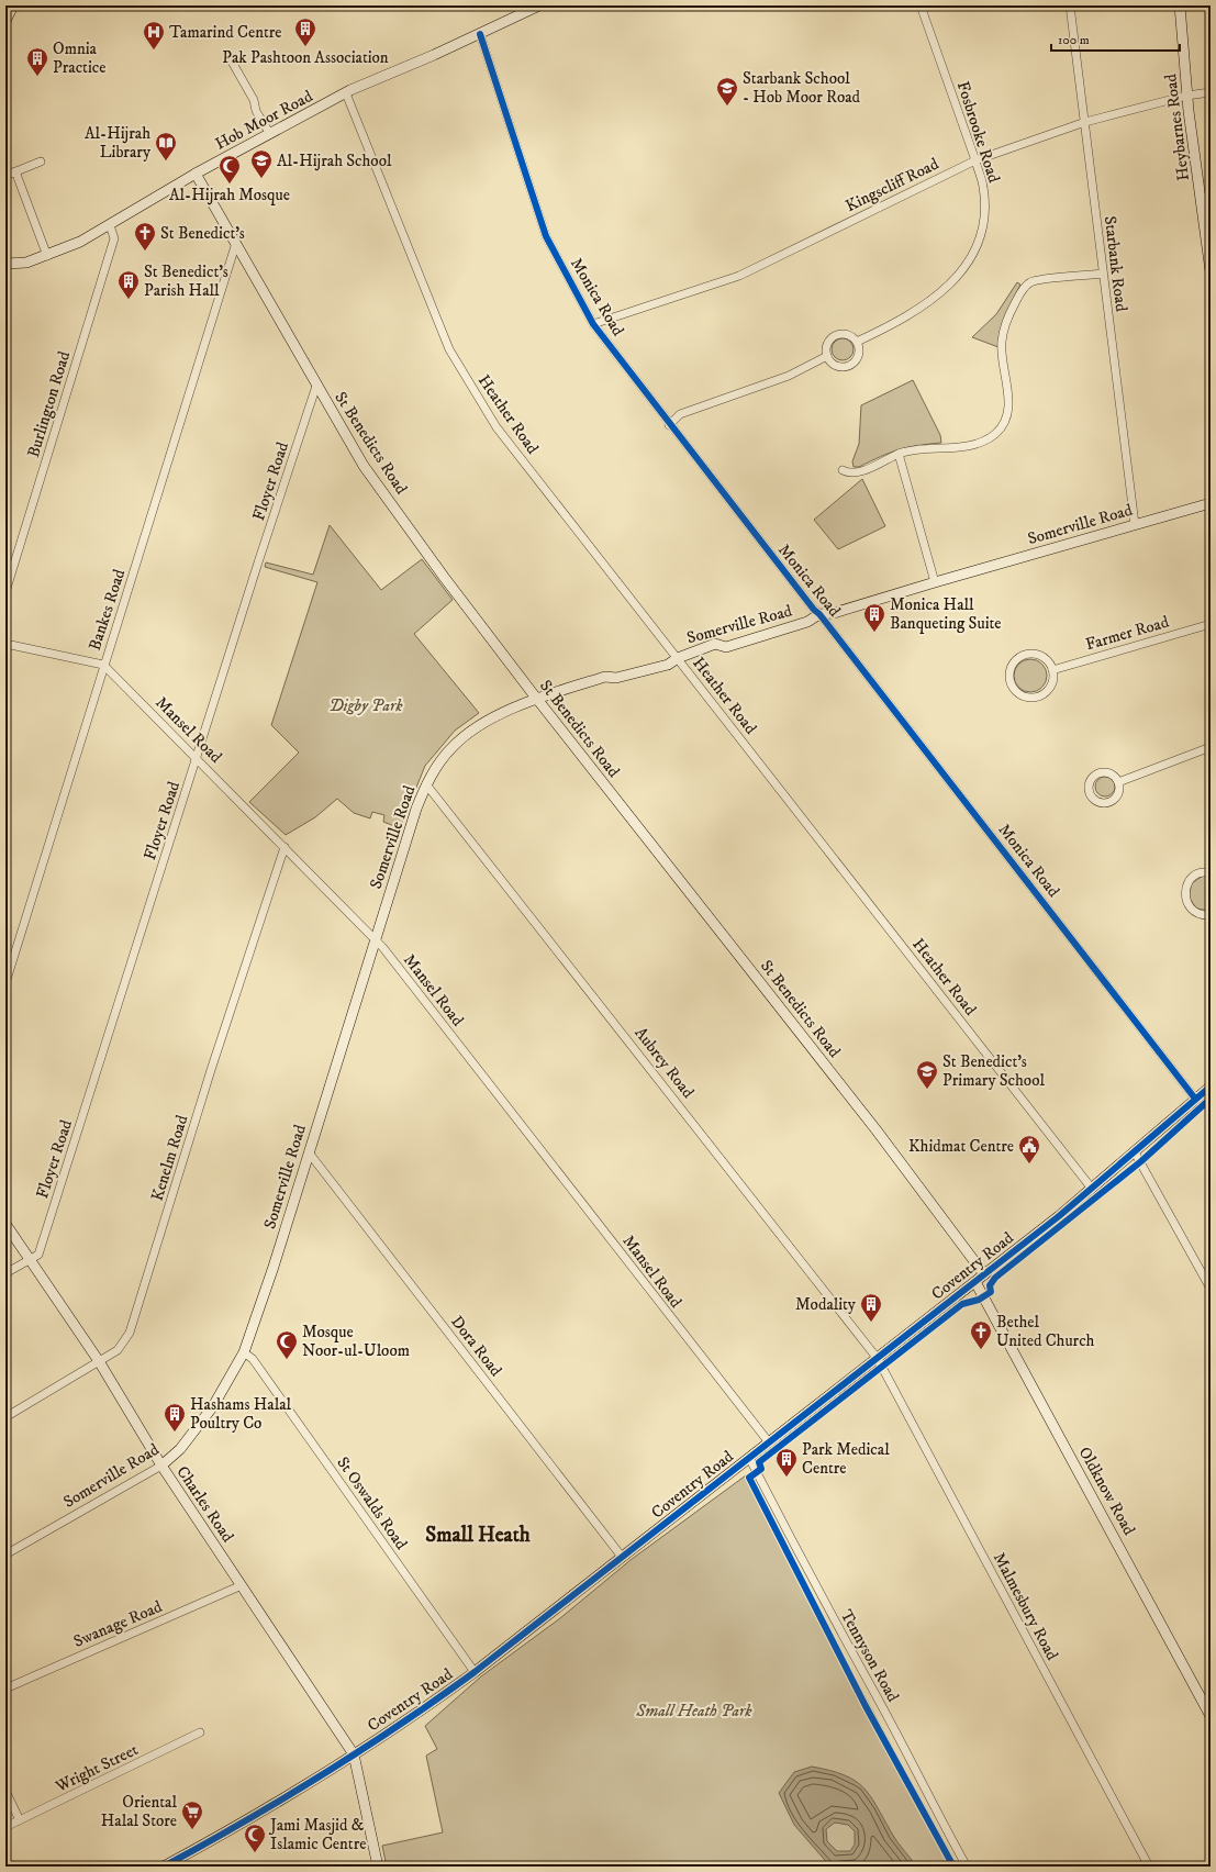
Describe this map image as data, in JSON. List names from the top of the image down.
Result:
{
  "streets": {
    "street": [
      "Hob Moor Road",
      "Heybarnes Road",
      "Fosbrooke Road",
      "Kingscliff Road",
      "Starbank Road",
      "Monica Road",
      "Burlington Road",
      "Heather Road",
      "St Benedicts Road",
      "Floyer Road",
      "Somerville Road",
      "Bankes Road",
      "Farmer Road",
      "Mansel Road",
      "Aubrey Road",
      "Kenelm Road",
      "Coventry Road",
      "Dora Road",
      "Oldknow Road",
      "St Oswalds Road",
      "Charles Road",
      "Malmesbury Road",
      "Swanage Road",
      "Tennyson Road",
      "Wright Street"
    ]
  },
  "crossings": [
    ["Hob Moor Road", "Monica Road"],
    ["Hob Moor Road", "Burlington Road"],
    ["Hob Moor Road", "Heather Road"],
    ["Hob Moor Road", "St Benedicts Road"],
    ["Heybarnes Road", "Kingscliff Road"],
    ["Fosbrooke Road", "Kingscliff Road"],
    ["Kingscliff Road", "Starbank Road"],
    ["Kingscliff Road", "Monica Road"],
    ["Starbank Road", "Somerville Road"],
    ["Monica Road", "Somerville Road"],
    ["Monica Road", "Coventry Road"],
    ["Heather Road", "Somerville Road"],
    ["Heather Road", "Coventry Road"],
    ["St Benedicts Road", "Floyer Road"],
    ["St Benedicts Road", "Somerville Road"],
    ["St Benedicts Road", "Bankes Road"],
    ["St Benedicts Road", "Coventry Road"],
    ["Floyer Road", "Mansel Road"],
    ["Floyer Road", "Charles Road"],
    ["Somerville Road", "Mansel Road"],
    ["Somerville Road", "Aubrey Road"],
    ["Somerville Road", "Dora Road"],
    ["Somerville Road", "St Oswalds Road"],
    ["Somerville Road", "Charles Road"],
    ["Bankes Road", "Mansel Road"],
    ["Mansel Road", "Kenelm Road"],
    ["Mansel Road", "Coventry Road"],
    ["Aubrey Road", "Coventry Road"],
    ["Aubrey Road", "Malmesbury Road"],
    ["Kenelm Road", "Charles Road"],
    ["Coventry Road", "Dora Road"],
    ["Coventry Road", "Oldknow Road"],
    ["Coventry Road", "St Oswalds Road"],
    ["Coventry Road", "Charles Road"],
    ["Coventry Road", "Malmesbury Road"],
    ["Coventry Road", "Tennyson Road"],
    ["Charles Road", "Swanage Road"]
  ],
  "districts": ["Small Heath"],
  "parks": ["Digby Park", "Small Heath Park"],
  "places": {
    "building": [
      "Pak Pashtoon Association",
      "Omnia Practice",
      "St Benedict's Parish Hall",
      "Monica Hall Banqueting Suite",
      "Modality",
      "Hashams Halal Poultry Co",
      "Park Medical Centre"
    ],
    "hospital": ["Tamarind Centre"],
    "school or university": ["Starbank School - Hob Moor Road", "Al-Hijrah School", "St Benedict's Primary School"],
    "library": ["Al-Hijrah Library"],
    "mosque": ["Al-Hijrah Mosque", "Mosque Noor-ul-Uloom", "Jami Masjid & Islamic Centre"],
    "church": ["St Benedict's", "Bethel United Church"],
    "public building": ["Khidmat Centre"],
    "supermarket": ["Oriental Halal Store"]
  },
  "scale_bar": "100 m"
}
